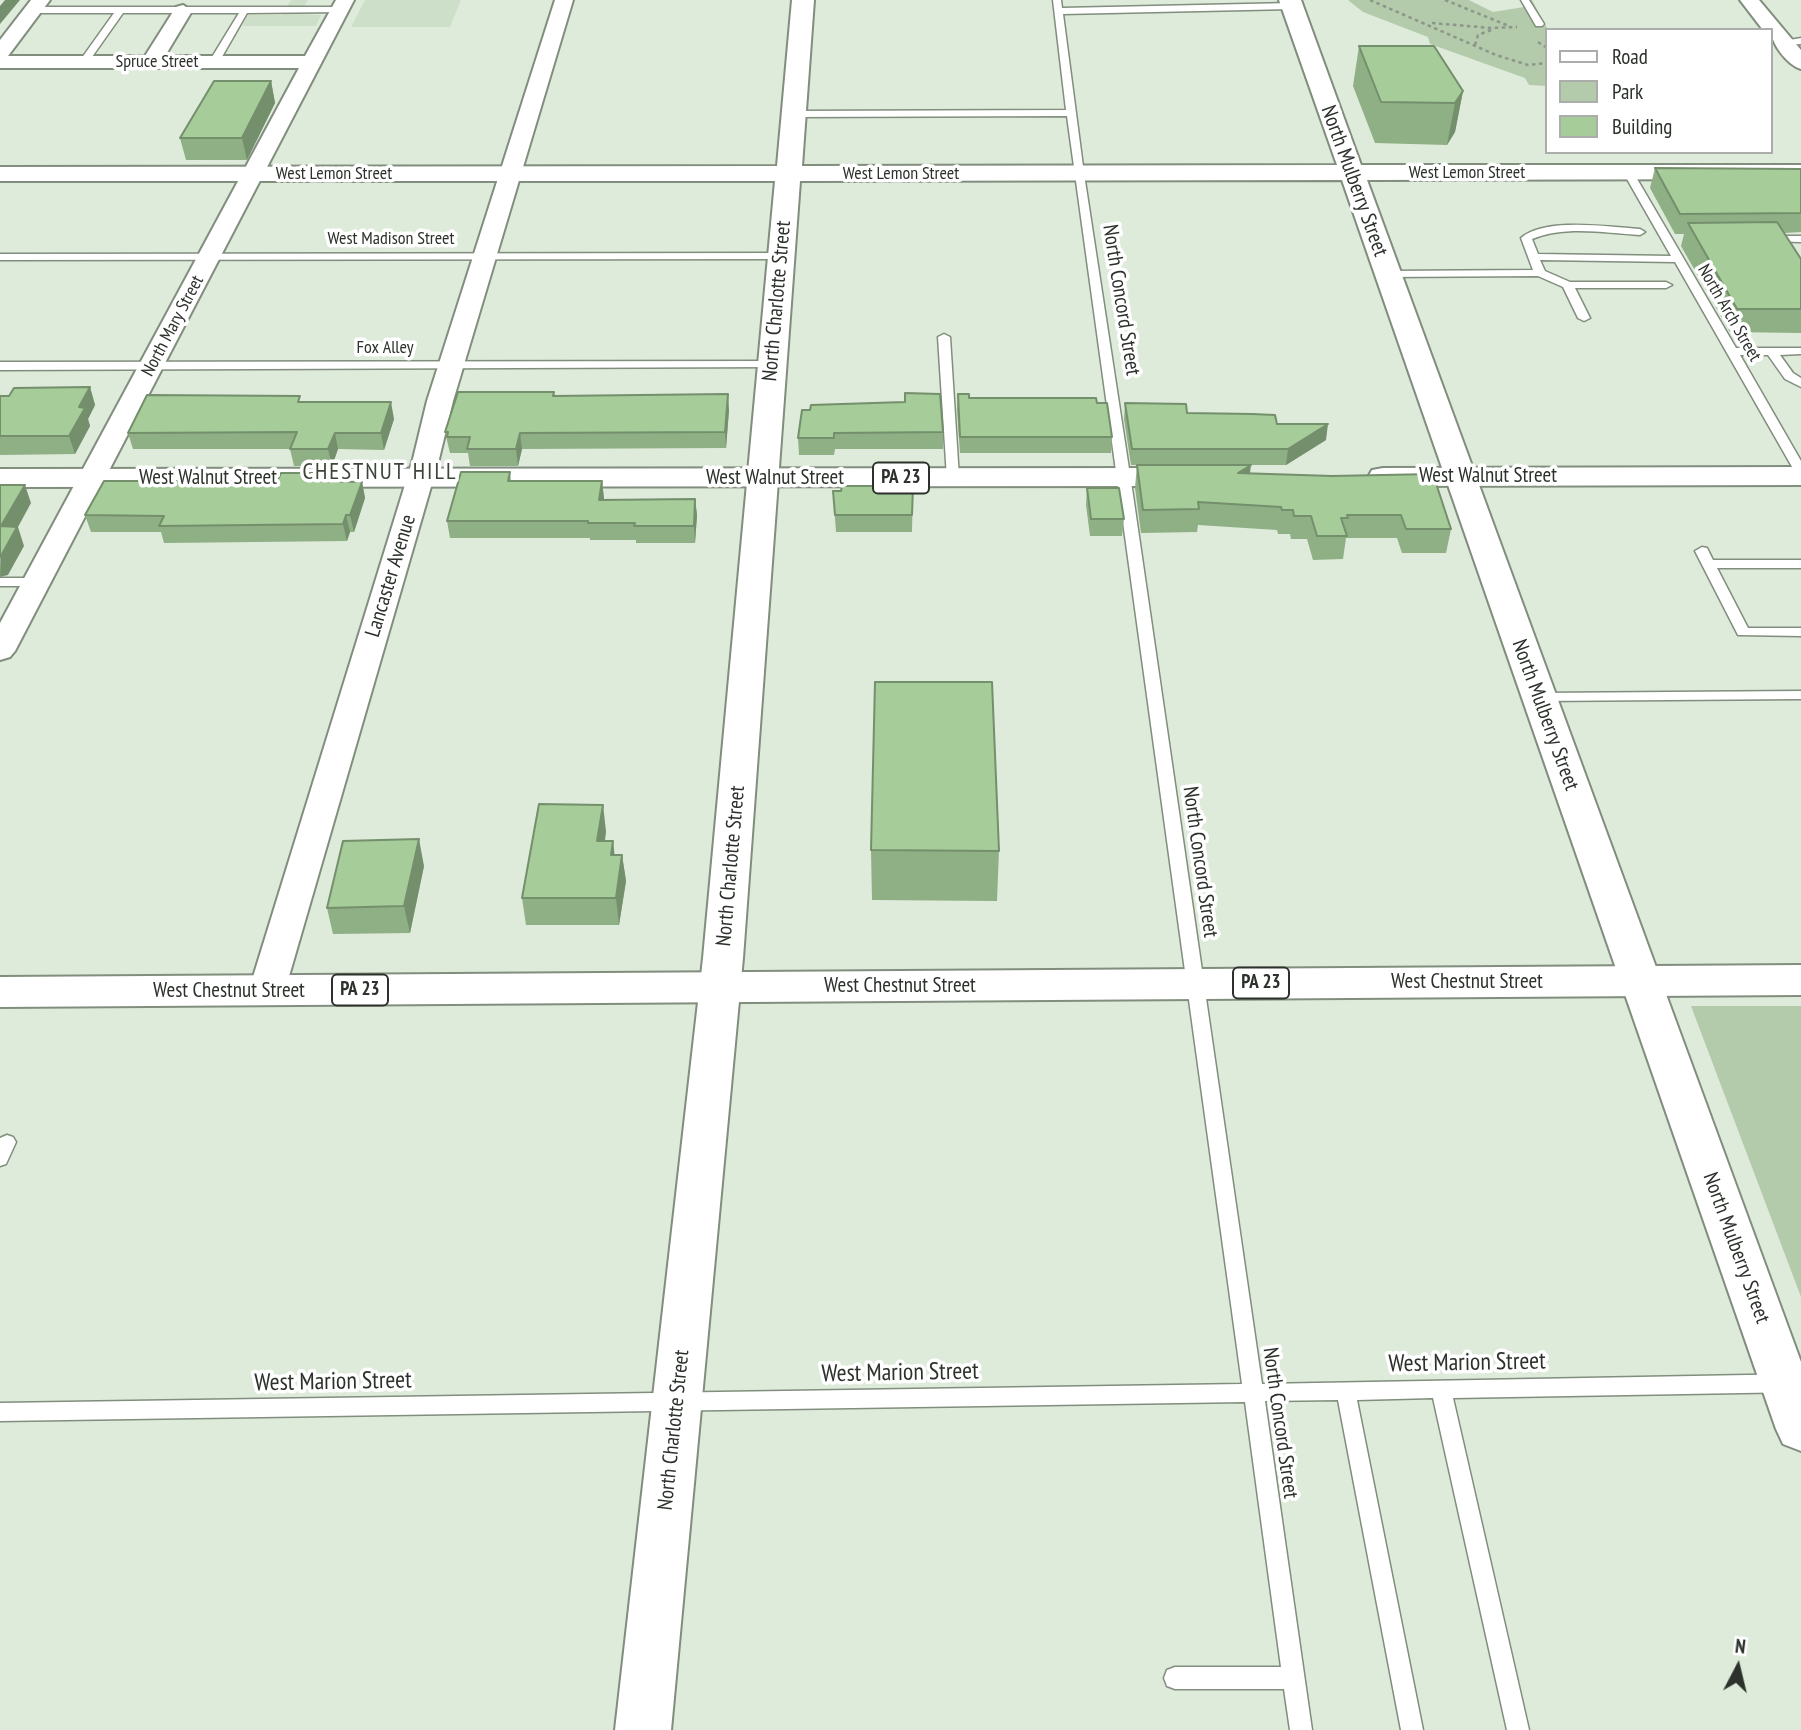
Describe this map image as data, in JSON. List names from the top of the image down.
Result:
{
  "streets": {
    "main road": [
      "West Lemon Street",
      "North Mulberry Street",
      "North Charlotte Street",
      "West Walnut Street",
      "PA 23",
      "West Chestnut Street"
    ],
    "street": ["Spruce Street", "North Mary Street", "Lancaster Avenue"],
    "lane": [
      "West Madison Street",
      "North Concord Street",
      "North Arch Street",
      "Fox Alley",
      "West Marion Street"
    ]
  },
  "crossings": [
    ["Spruce Street", "North Mary Street"],
    ["West Lemon Street", "North Mulberry Street"],
    ["West Lemon Street", "North Concord Street"],
    ["West Lemon Street", "North Charlotte Street"],
    ["West Lemon Street", "North Arch Street"],
    ["West Lemon Street", "North Mary Street"],
    ["West Lemon Street", "Lancaster Avenue"],
    ["North Mulberry Street", "West Walnut Street"],
    ["North Mulberry Street", "West Chestnut Street"],
    ["North Mulberry Street", "West Marion Street"],
    ["West Madison Street", "North Charlotte Street"],
    ["West Madison Street", "North Mary Street"],
    ["West Madison Street", "Lancaster Avenue"],
    ["North Concord Street", "West Walnut Street"],
    ["North Concord Street", "West Chestnut Street"],
    ["North Concord Street", "West Marion Street"],
    ["North Charlotte Street", "Fox Alley"],
    ["North Charlotte Street", "West Walnut Street"],
    ["North Charlotte Street", "West Chestnut Street"],
    ["North Charlotte Street", "West Marion Street"],
    ["North Arch Street", "West Walnut Street"],
    ["North Mary Street", "Fox Alley"],
    ["North Mary Street", "West Walnut Street"],
    ["Fox Alley", "Lancaster Avenue"],
    ["West Walnut Street", "Lancaster Avenue"],
    ["Lancaster Avenue", "West Chestnut Street"]
  ],
  "districts": ["CHESTNUT HILL"],
  "legend": ["Road", "Park", "Building"],
  "north": "top"
}
